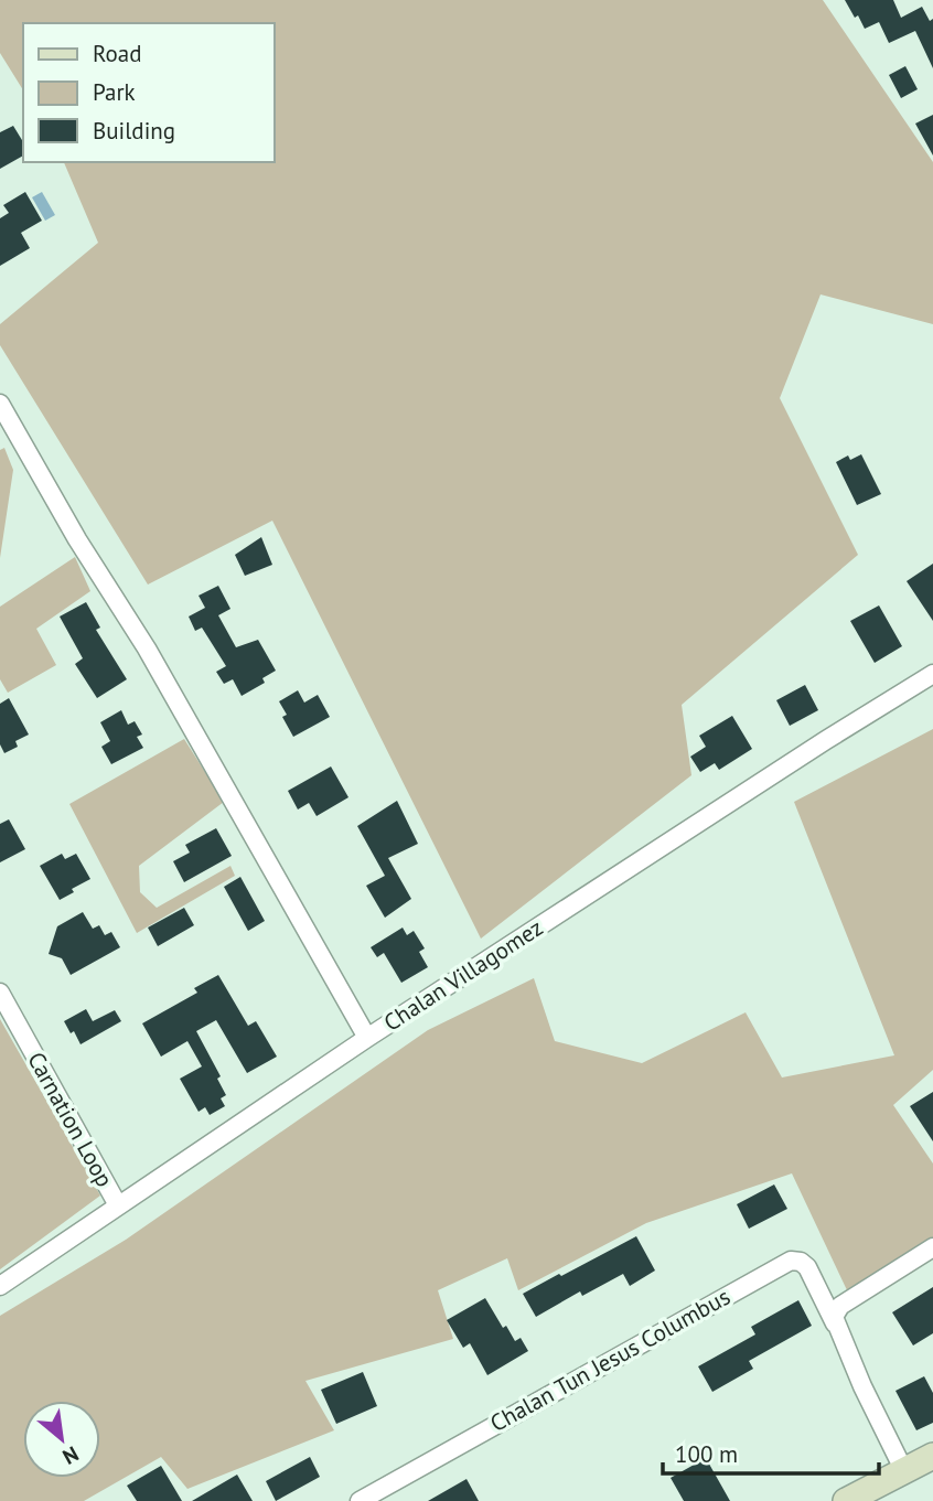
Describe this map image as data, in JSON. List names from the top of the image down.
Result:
{
  "streets": {
    "street": ["Chalan Villagomez", "Carnation Loop", "Chalan Tun Jesus Columbus"]
  },
  "crossings": [
    ["Chalan Villagomez", "Carnation Loop"]
  ],
  "legend": ["Road", "Park", "Building"],
  "scale_bar": "100 m",
  "north": "bottom right"
}
